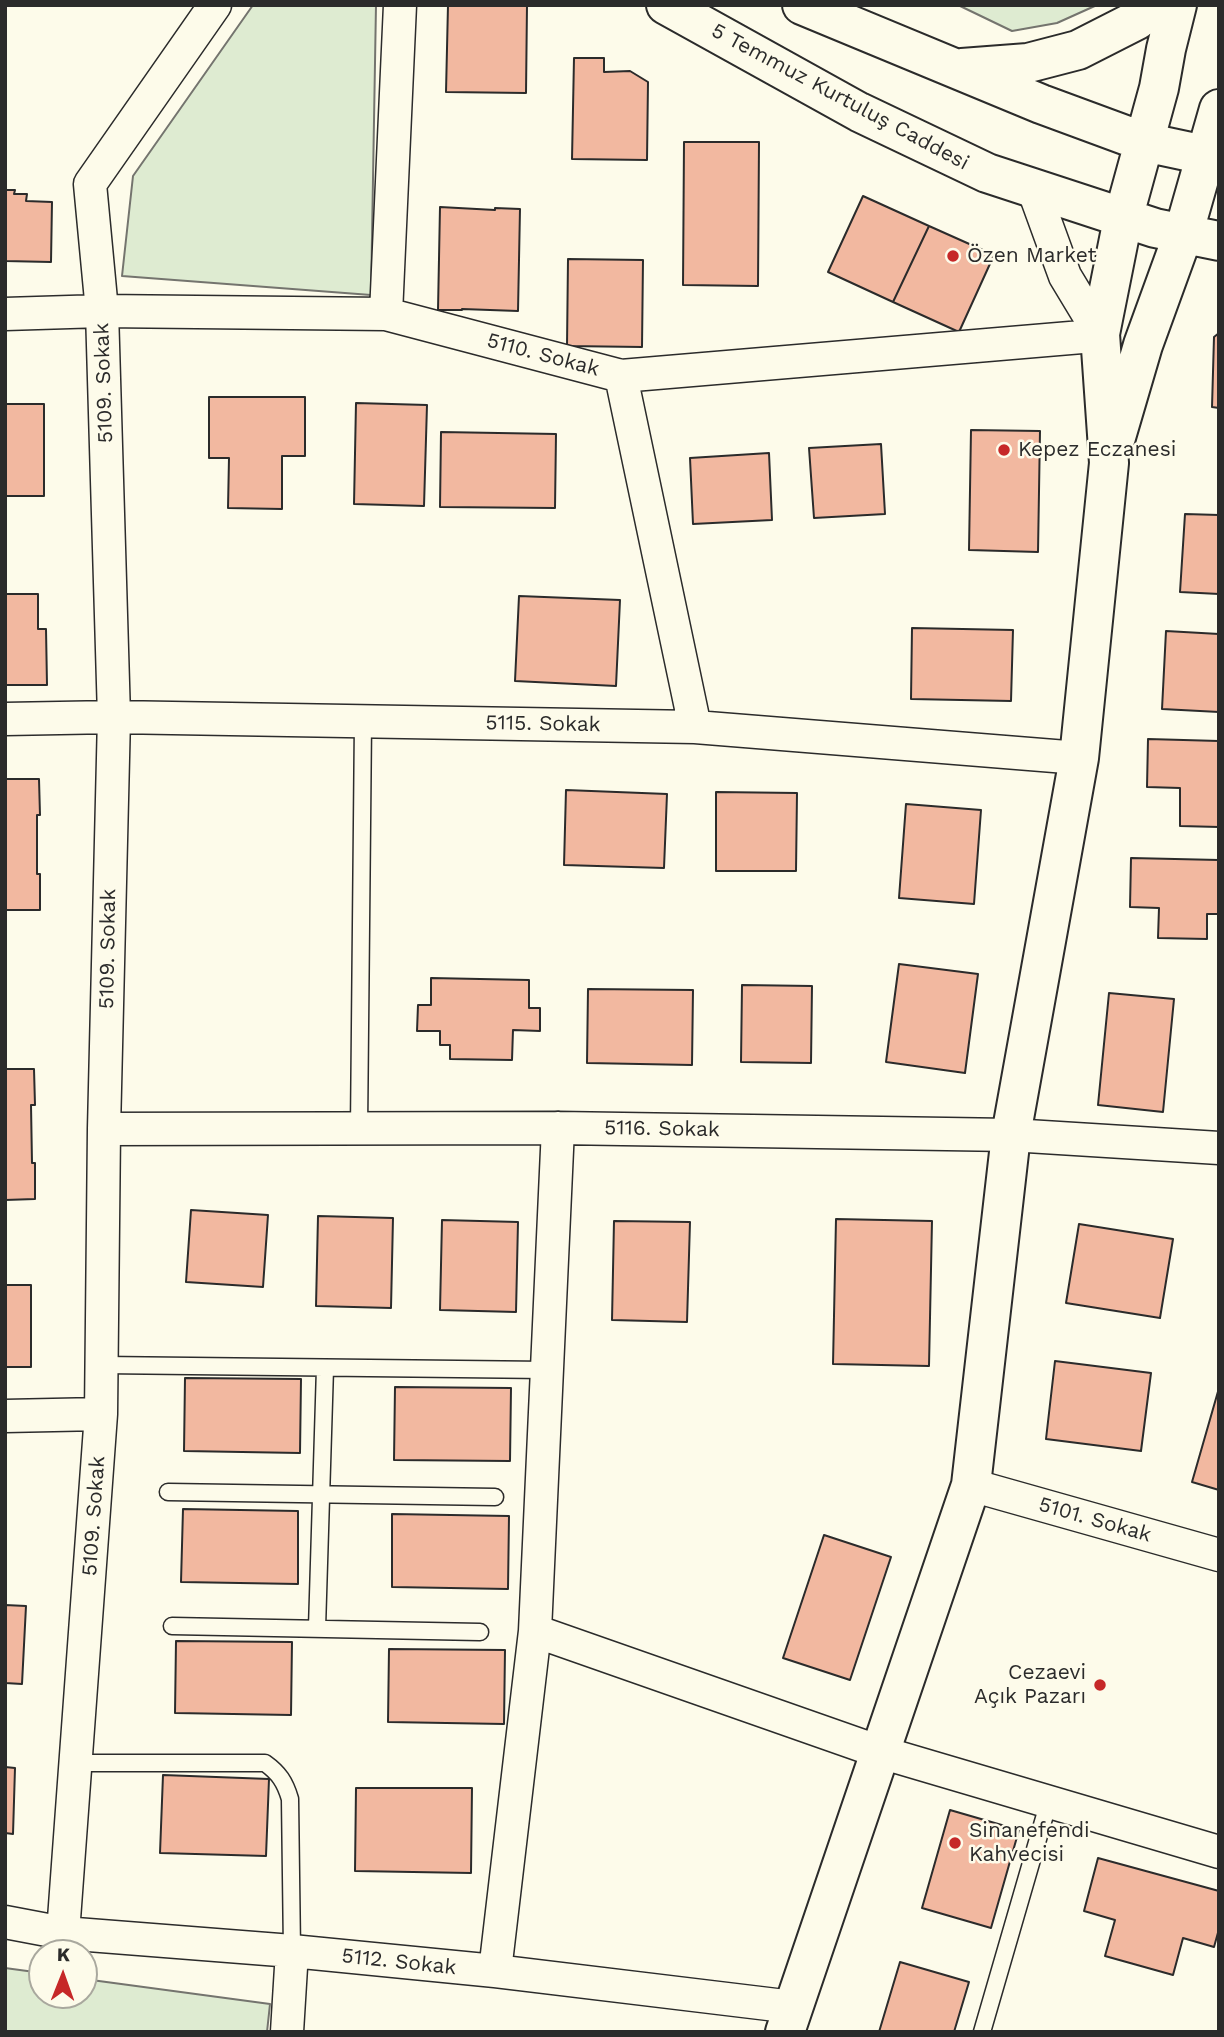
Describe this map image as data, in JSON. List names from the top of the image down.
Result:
{
  "streets": {
    "street": [
      "5 Temmuz Kurtuluş Caddesi",
      "5110. Sokak",
      "5109. Sokak",
      "5115. Sokak",
      "5116. Sokak",
      "5101. Sokak",
      "5112. Sokak"
    ]
  },
  "crossings": [
    ["5110. Sokak", "5109. Sokak"],
    ["5109. Sokak", "5115. Sokak"],
    ["5109. Sokak", "5116. Sokak"],
    ["5109. Sokak", "5112. Sokak"]
  ],
  "places": [
    "Özen Market",
    "Kepez Eczanesi",
    "Cezaevi Açık Pazarı",
    "Sinanefendi Kahvecisi"
  ],
  "north": "top"
}
